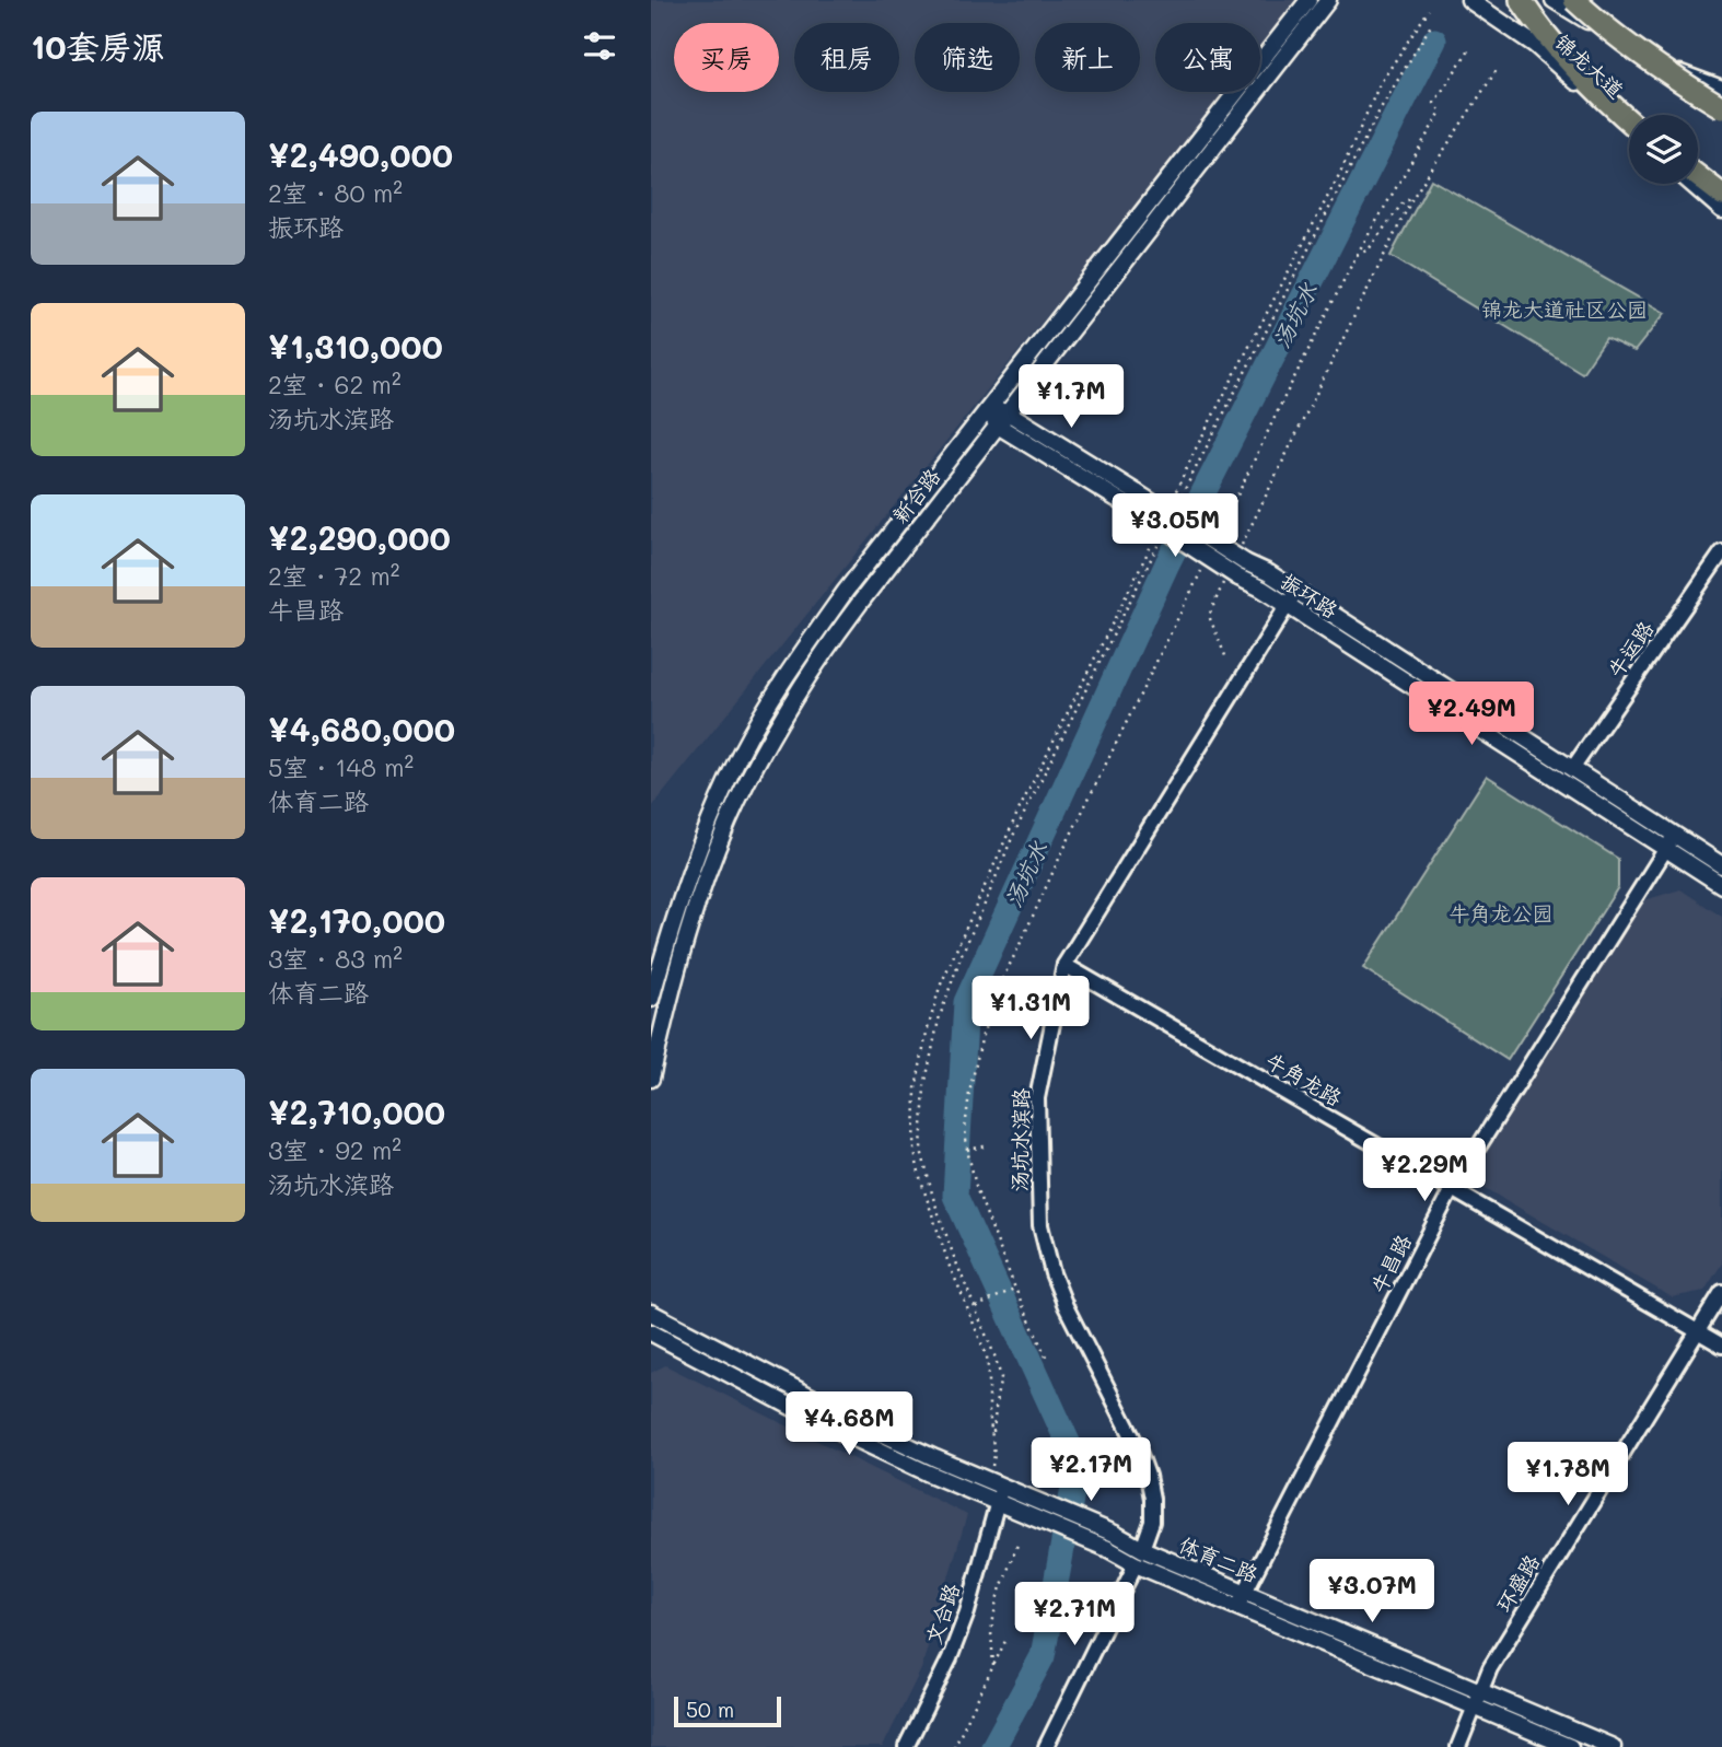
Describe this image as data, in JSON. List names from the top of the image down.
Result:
{
  "streets": {
    "street": [
      "锦龙大道",
      "新合路",
      "振环路",
      "牛运路",
      "牛角龙路",
      "汤坑水滨路",
      "牛昌路",
      "体育二路",
      "环盛路",
      "文合路"
    ]
  },
  "crossings": [
    ["新合路", "振环路"],
    ["振环路", "牛运路"],
    ["振环路", "汤坑水滨路"],
    ["振环路", "牛昌路"],
    ["牛角龙路", "汤坑水滨路"],
    ["牛角龙路", "牛昌路"],
    ["牛角龙路", "环盛路"],
    ["汤坑水滨路", "体育二路"],
    ["牛昌路", "体育二路"],
    ["体育二路", "环盛路"],
    ["体育二路", "文合路"]
  ],
  "water": ["汤坑水"],
  "parks": ["锦龙大道社区公园", "牛角龙公园"],
  "scale_bar": "50 m",
  "page": {
    "heading": "10套房源",
    "chip": [
      "买房",
      "租房",
      "筛选",
      "新上",
      "公寓"
    ],
    "list": [
      {
        "name": "¥2,490,000",
        "note": "2室 · 80 m² · 振环路"
      },
      {
        "name": "¥1,310,000",
        "note": "2室 · 62 m² · 汤坑水滨路"
      },
      {
        "name": "¥2,290,000",
        "note": "2室 · 72 m² · 牛昌路"
      },
      {
        "name": "¥4,680,000",
        "note": "5室 · 148 m² · 体育二路"
      },
      {
        "name": "¥2,170,000",
        "note": "3室 · 83 m² · 体育二路"
      },
      {
        "name": "¥2,710,000",
        "note": "3室 · 92 m² · 汤坑水滨路"
      }
    ],
    "price": [
      "¥1.7M",
      "¥3.05M",
      "¥2.49M",
      "¥1.31M",
      "¥2.29M",
      "¥4.68M",
      "¥2.17M",
      "¥1.78M",
      "¥3.07M",
      "¥2.71M"
    ],
    "scale": "50 m"
  }
}
